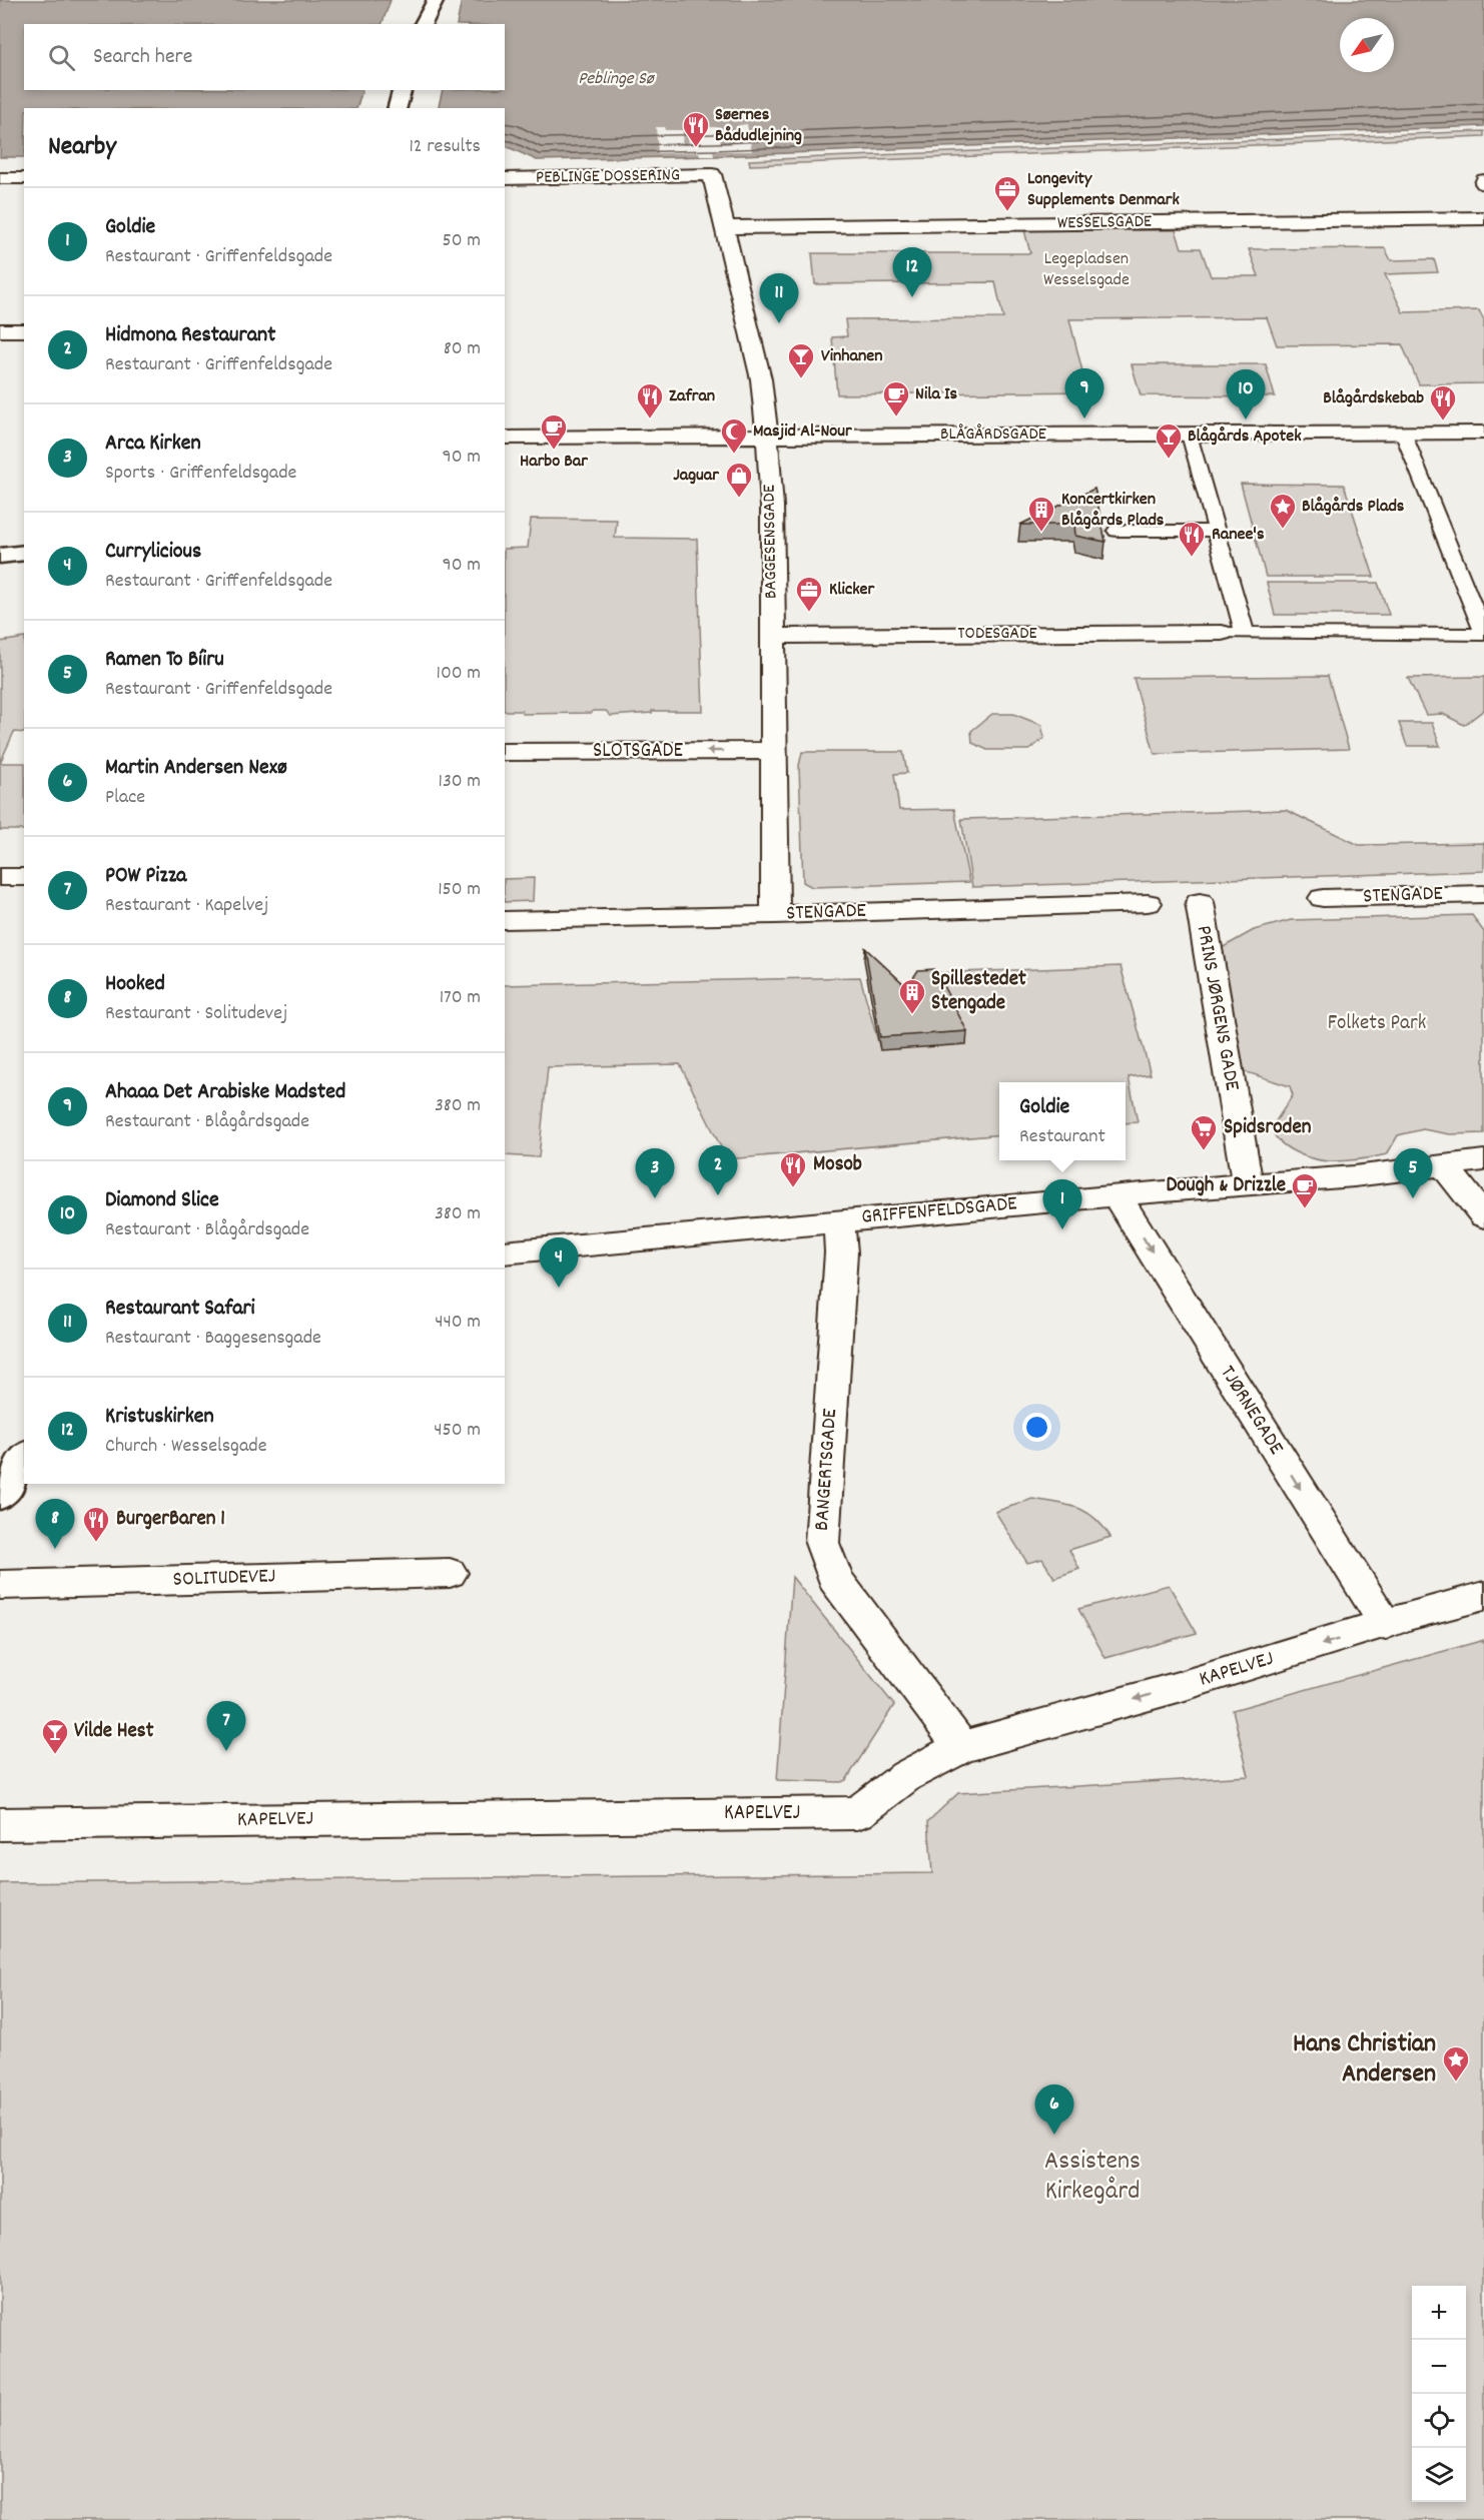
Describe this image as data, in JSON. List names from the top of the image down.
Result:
{
  "streets": {
    "street": [
      "PEBLINGE DOSSERING",
      "WESSELSGADE",
      "BLÅGÅRDSGADE",
      "BAGGESENSGADE",
      "TODESGADE",
      "SLOTSGADE",
      "STENGADE",
      "PRINS JØRGENS GADE",
      "GRIFFENFELDSGADE",
      "TJØRNEGADE",
      "BANGERTSGADE",
      "SOLITUDEVEJ",
      "KAPELVEJ"
    ]
  },
  "crossings": [
    ["PEBLINGE DOSSERING", "BAGGESENSGADE"],
    ["WESSELSGADE", "BAGGESENSGADE"],
    ["BLÅGÅRDSGADE", "BAGGESENSGADE"],
    ["BAGGESENSGADE", "TODESGADE"],
    ["BAGGESENSGADE", "SLOTSGADE"],
    ["BAGGESENSGADE", "STENGADE"],
    ["PRINS JØRGENS GADE", "GRIFFENFELDSGADE"],
    ["GRIFFENFELDSGADE", "TJØRNEGADE"],
    ["GRIFFENFELDSGADE", "BANGERTSGADE"],
    ["TJØRNEGADE", "KAPELVEJ"],
    ["BANGERTSGADE", "KAPELVEJ"]
  ],
  "one_way": ["SLOTSGADE", "TJØRNEGADE"],
  "water": ["Peblinge Sø"],
  "parks": ["Legepladsen Wesselsgade", "Folkets Park", "Assistens Kirkegård"],
  "places": {
    "restaurant": [
      "Søernes Bådudlejning",
      "Zafran",
      "Blågårdskebab",
      "Ranee's",
      "Mosob",
      "BurgerBaren 1"
    ],
    "office": ["Longevity Supplements Denmark", "Klicker"],
    "bar": ["Vinhanen", "Blågårds Apotek", "Vilde Hest"],
    "cafe": ["Nila Is", "Harbo Bar", "Dough & Drizzle"],
    "mosque": ["Masjid Al-Nour"],
    "shop": ["Jaguar"],
    "place": ["Blågårds Plads", "Hans Christian Andersen"],
    "building": ["Koncertkirken Blågårds Plads", "Spillestedet Stengade"],
    "supermarket": ["Spidsroden"]
  },
  "north": "bottom left",
  "page": {
    "search": "Search here",
    "heading": ["Nearby", "12 results"],
    "list": [
      {
        "mark": "1",
        "name": "Goldie",
        "note": "Restaurant · Griffenfeldsgade",
        "value": "50 m"
      },
      {
        "mark": "2",
        "name": "Hidmona Restaurant",
        "note": "Restaurant · Griffenfeldsgade",
        "value": "80 m"
      },
      {
        "mark": "3",
        "name": "Arca Kirken",
        "note": "Sports · Griffenfeldsgade",
        "value": "90 m"
      },
      {
        "mark": "4",
        "name": "Currylicious",
        "note": "Restaurant · Griffenfeldsgade",
        "value": "90 m"
      },
      {
        "mark": "5",
        "name": "Ramen To Bíiru",
        "note": "Restaurant · Griffenfeldsgade",
        "value": "100 m"
      },
      {
        "mark": "6",
        "name": "Martin Andersen Nexø",
        "note": "Place",
        "value": "130 m"
      },
      {
        "mark": "7",
        "name": "POW Pizza",
        "note": "Restaurant · Kapelvej",
        "value": "150 m"
      },
      {
        "mark": "8",
        "name": "Hooked",
        "note": "Restaurant · Solitudevej",
        "value": "170 m"
      },
      {
        "mark": "9",
        "name": "Ahaaa Det Arabiske Madsted",
        "note": "Restaurant · Blågårdsgade",
        "value": "380 m"
      },
      {
        "mark": "10",
        "name": "Diamond Slice",
        "note": "Restaurant · Blågårdsgade",
        "value": "380 m"
      },
      {
        "mark": "11",
        "name": "Restaurant Safari",
        "note": "Restaurant · Baggesensgade",
        "value": "440 m"
      },
      {
        "mark": "12",
        "name": "Kristuskirken",
        "note": "Church · Wesselsgade",
        "value": "450 m"
      }
    ],
    "pins": [
      "12",
      "11",
      "9",
      "10",
      "2",
      "3",
      "5",
      "1",
      "4",
      "8",
      "7",
      "6"
    ],
    "popup": ["Goldie", "Restaurant"],
    "map_buttons": ["+", "−"]
  }
}
